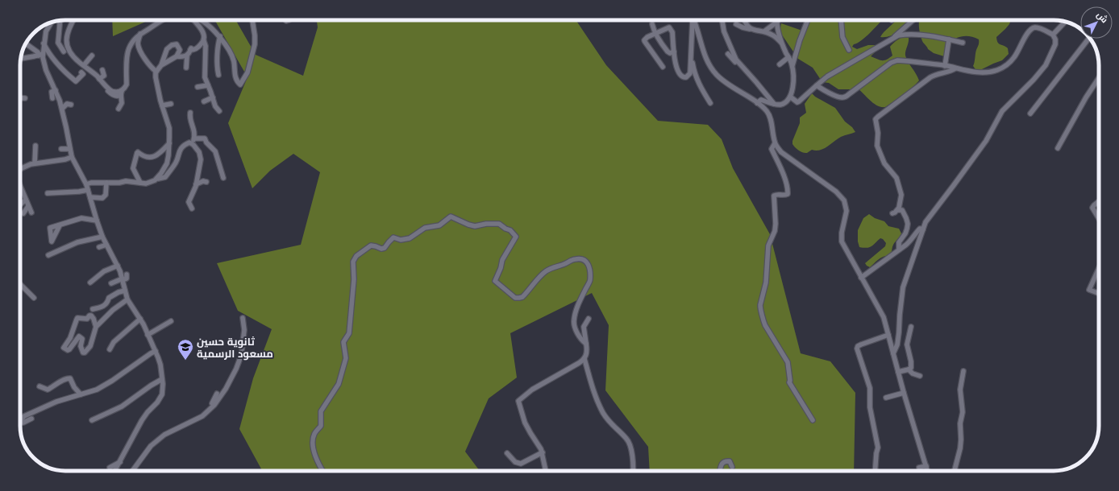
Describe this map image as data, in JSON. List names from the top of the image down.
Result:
{
  "places": {
    "school or university": ["ثانوية حسين مسعود الرسمية"]
  },
  "north": "top right"
}
